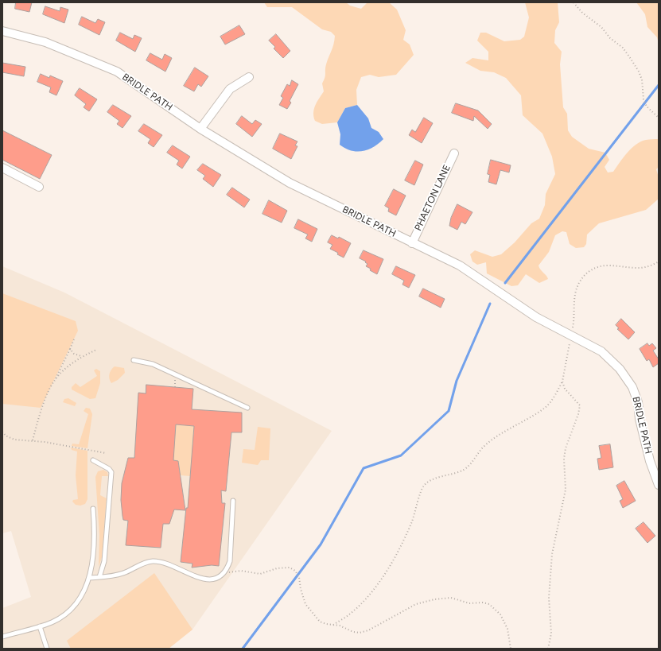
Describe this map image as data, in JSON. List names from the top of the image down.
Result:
{
  "streets": {
    "street": ["BRIDLE PATH", "PHAETON LANE"]
  },
  "crossings": [
    ["BRIDLE PATH", "PHAETON LANE"]
  ]
}
